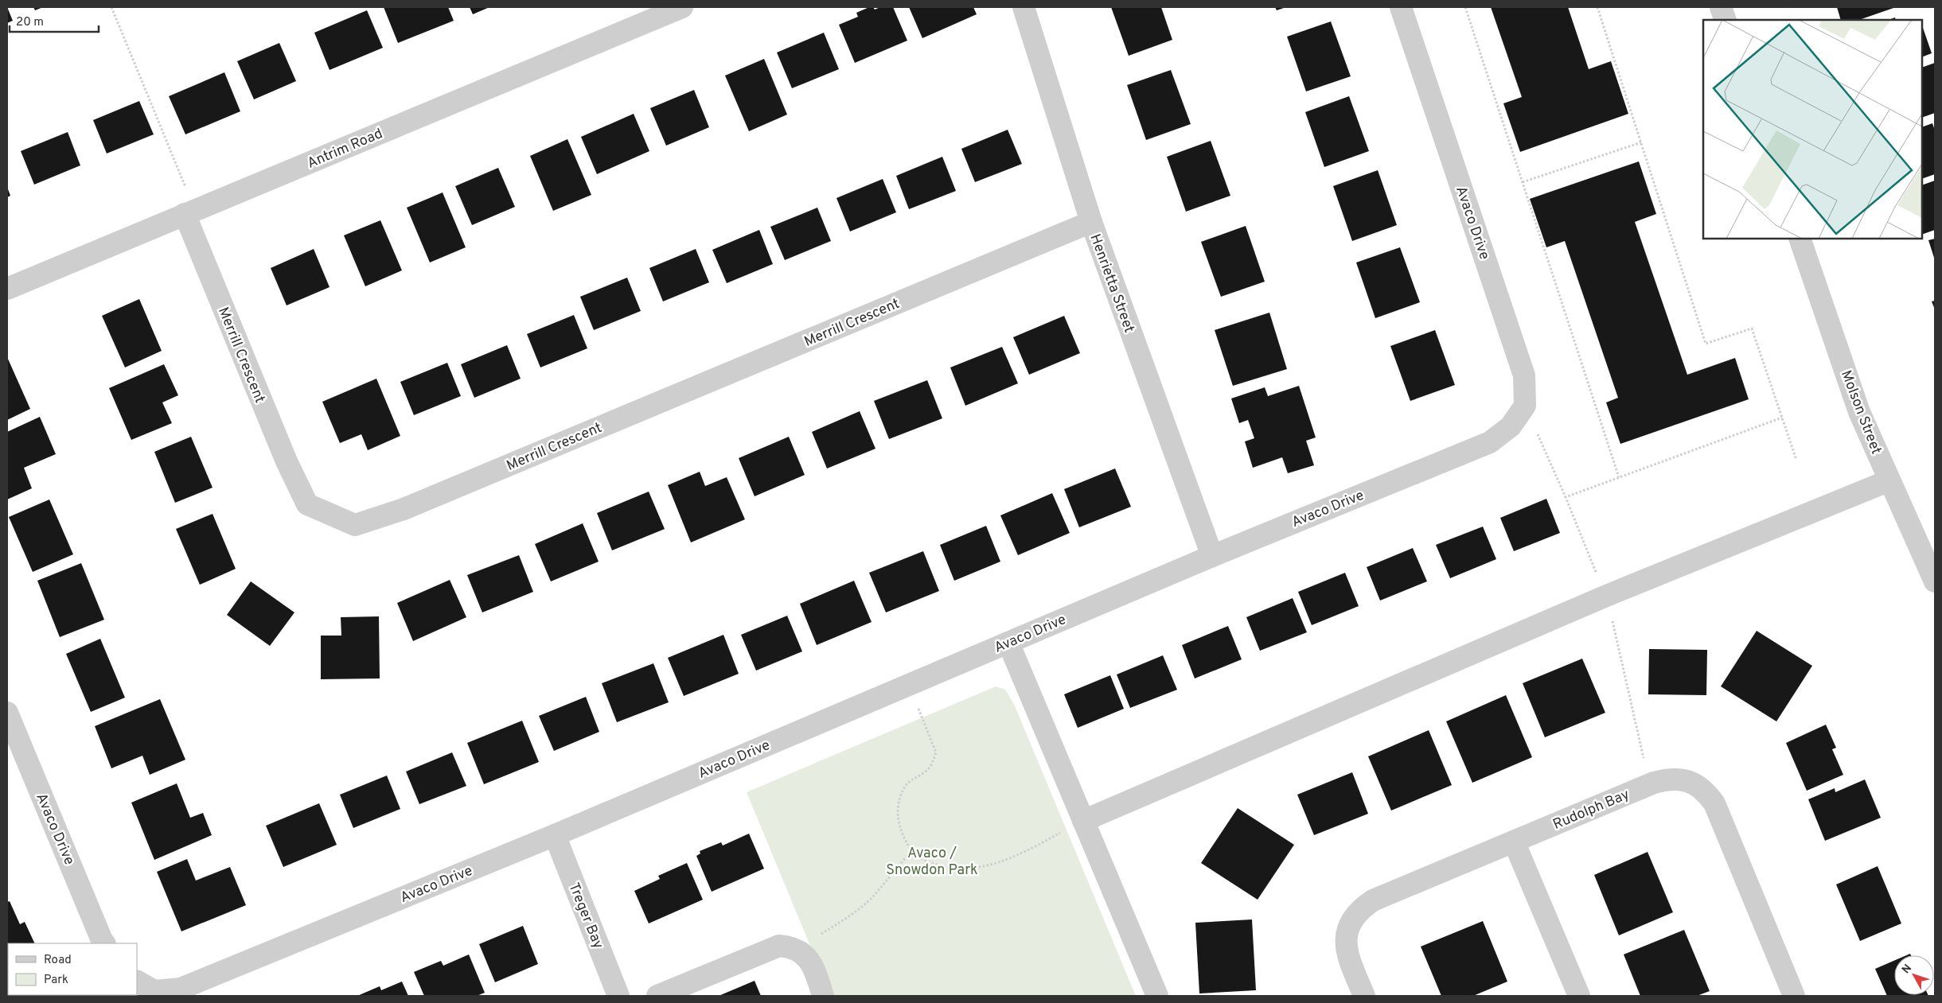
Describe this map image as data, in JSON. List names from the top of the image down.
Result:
{
  "streets": {
    "street": [
      "Antrim Road",
      "Avaco Drive",
      "Henrietta Street",
      "Merrill Crescent",
      "Molson Street",
      "Rudolph Bay",
      "Treger Bay"
    ]
  },
  "crossings": [
    ["Antrim Road", "Merrill Crescent"],
    ["Avaco Drive", "Henrietta Street"],
    ["Avaco Drive", "Treger Bay"],
    ["Henrietta Street", "Merrill Crescent"]
  ],
  "parks": ["Avaco / Snowdon Park"],
  "legend": ["Road", "Park"],
  "scale_bar": "20 m",
  "north": "top left"
}
